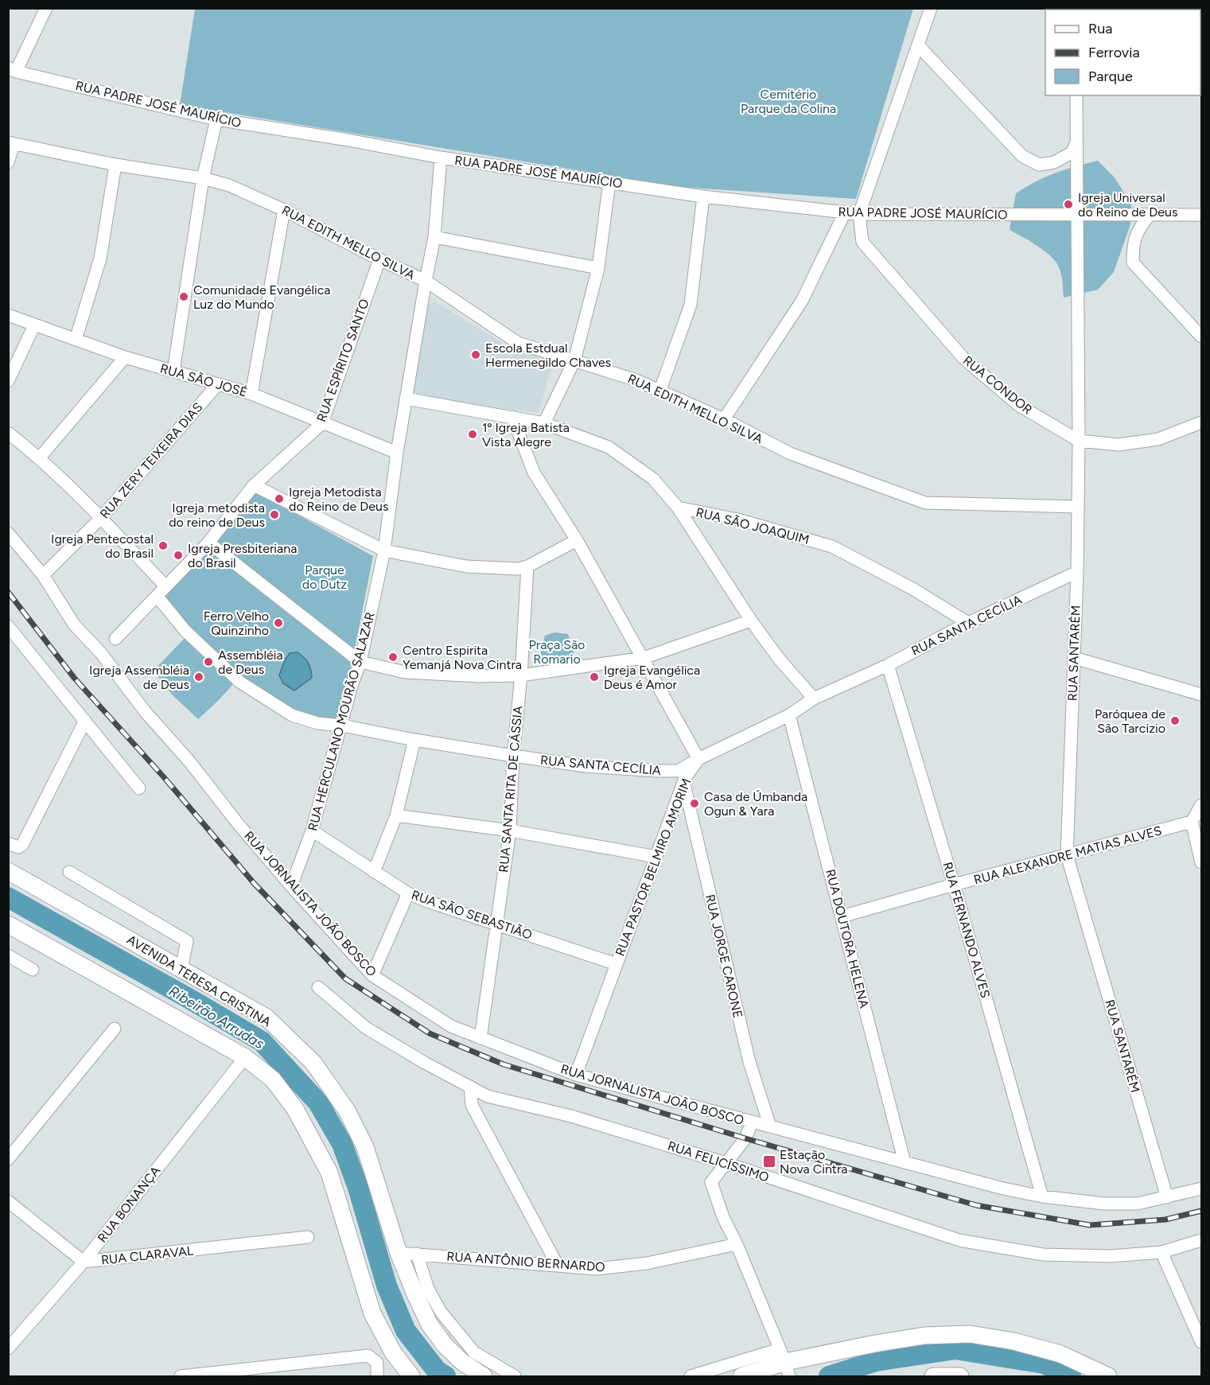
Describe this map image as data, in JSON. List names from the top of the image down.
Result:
{
  "streets": {
    "main road": ["AVENIDA TERESA CRISTINA"],
    "street": [
      "RUA PADRE JOSÉ MAURÍCIO",
      "RUA EDITH MELLO SILVA",
      "RUA ESPÍRITO SANTO",
      "RUA SÃO JOSÉ",
      "RUA CONDOR",
      "RUA ZERY TEIXEIRA DIAS",
      "RUA SÃO JOAQUIM",
      "RUA SANTA CECÍLIA",
      "RUA SANTARÉM",
      "RUA HERCULANO MOURÃO SALAZAR",
      "RUA SANTA RITA DE CÁSSIA",
      "RUA ALEXANDRE MATIAS ALVES",
      "RUA PASTOR BELMIRO AMORIM",
      "RUA JORNALISTA JOÃO BOSCO",
      "RUA SÃO SEBASTIÃO",
      "RUA FERNANDO ALVES",
      "RUA DOUTORA HELENA",
      "RUA JORGE CARONE",
      "RUA FELICÍSSIMO",
      "RUA BONANÇA",
      "RUA CLARAVAL",
      "RUA ANTÔNIO BERNARDO"
    ]
  },
  "crossings": [
    ["RUA PADRE JOSÉ MAURÍCIO", "RUA CONDOR"],
    ["RUA PADRE JOSÉ MAURÍCIO", "RUA SANTARÉM"],
    ["RUA PADRE JOSÉ MAURÍCIO", "RUA HERCULANO MOURÃO SALAZAR"],
    ["RUA EDITH MELLO SILVA", "RUA ESPÍRITO SANTO"],
    ["RUA EDITH MELLO SILVA", "RUA SANTARÉM"],
    ["RUA EDITH MELLO SILVA", "RUA HERCULANO MOURÃO SALAZAR"],
    ["RUA ESPÍRITO SANTO", "RUA SÃO JOSÉ"],
    ["RUA ESPÍRITO SANTO", "RUA SANTA CECÍLIA"],
    ["RUA SÃO JOSÉ", "RUA ZERY TEIXEIRA DIAS"],
    ["RUA SÃO JOSÉ", "RUA HERCULANO MOURÃO SALAZAR"],
    ["RUA CONDOR", "RUA SANTARÉM"],
    ["RUA ZERY TEIXEIRA DIAS", "RUA JORNALISTA JOÃO BOSCO"],
    ["RUA SÃO JOAQUIM", "RUA SANTA CECÍLIA"],
    ["RUA SÃO JOAQUIM", "RUA HERCULANO MOURÃO SALAZAR"],
    ["RUA SANTA CECÍLIA", "RUA SANTARÉM"],
    ["RUA SANTA CECÍLIA", "RUA HERCULANO MOURÃO SALAZAR"],
    ["RUA SANTA CECÍLIA", "RUA SANTA RITA DE CÁSSIA"],
    ["RUA SANTA CECÍLIA", "RUA PASTOR BELMIRO AMORIM"],
    ["RUA SANTA CECÍLIA", "RUA FERNANDO ALVES"],
    ["RUA SANTA CECÍLIA", "RUA DOUTORA HELENA"],
    ["RUA SANTARÉM", "RUA ALEXANDRE MATIAS ALVES"],
    ["RUA SANTARÉM", "RUA JORNALISTA JOÃO BOSCO"],
    ["RUA HERCULANO MOURÃO SALAZAR", "RUA JORNALISTA JOÃO BOSCO"],
    ["RUA HERCULANO MOURÃO SALAZAR", "RUA SÃO SEBASTIÃO"],
    ["RUA SANTA RITA DE CÁSSIA", "RUA JORNALISTA JOÃO BOSCO"],
    ["RUA SANTA RITA DE CÁSSIA", "RUA SÃO SEBASTIÃO"],
    ["RUA ALEXANDRE MATIAS ALVES", "RUA FERNANDO ALVES"],
    ["RUA ALEXANDRE MATIAS ALVES", "RUA DOUTORA HELENA"],
    ["RUA PASTOR BELMIRO AMORIM", "RUA JORNALISTA JOÃO BOSCO"],
    ["RUA PASTOR BELMIRO AMORIM", "RUA SÃO SEBASTIÃO"],
    ["RUA PASTOR BELMIRO AMORIM", "RUA JORGE CARONE"],
    ["RUA JORNALISTA JOÃO BOSCO", "RUA FERNANDO ALVES"],
    ["RUA JORNALISTA JOÃO BOSCO", "RUA DOUTORA HELENA"],
    ["RUA JORNALISTA JOÃO BOSCO", "RUA JORGE CARONE"],
    ["AVENIDA TERESA CRISTINA", "RUA ANTÔNIO BERNARDO"],
    ["RUA BONANÇA", "RUA CLARAVAL"]
  ],
  "water": ["Ribeirão Arrudas"],
  "parks": ["Cemitério Parque da Colina", "Parque do Dutz", "Praça São Romario"],
  "places": {
    "other": [
      "Igreja Universal do Reino de Deus",
      "Comunidade Evangélica Luz do Mundo",
      "Escola Estdual Hermenegildo Chaves",
      "1º Igreja Batista Vista Alegre",
      "Igreja Metodista do Reino de Deus",
      "Igreja metodista do reino de Deus",
      "Igreja Pentecostal do Brasil",
      "Igreja Presbiteriana do Brasil",
      "Ferro Velho Quinzinho",
      "Centro Espirita Yemanjá Nova Cintra",
      "Assembléia de Deus",
      "Igreja Assembléia de Deus",
      "Igreja Evangélica Deus é Amor",
      "Paróquea de São Tarcizio",
      "Casa de Úmbanda Ogun & Yara"
    ],
    "transit": ["Estação Nova Cintra"]
  },
  "legend": ["Rua", "Ferrovia", "Parque"]
}
